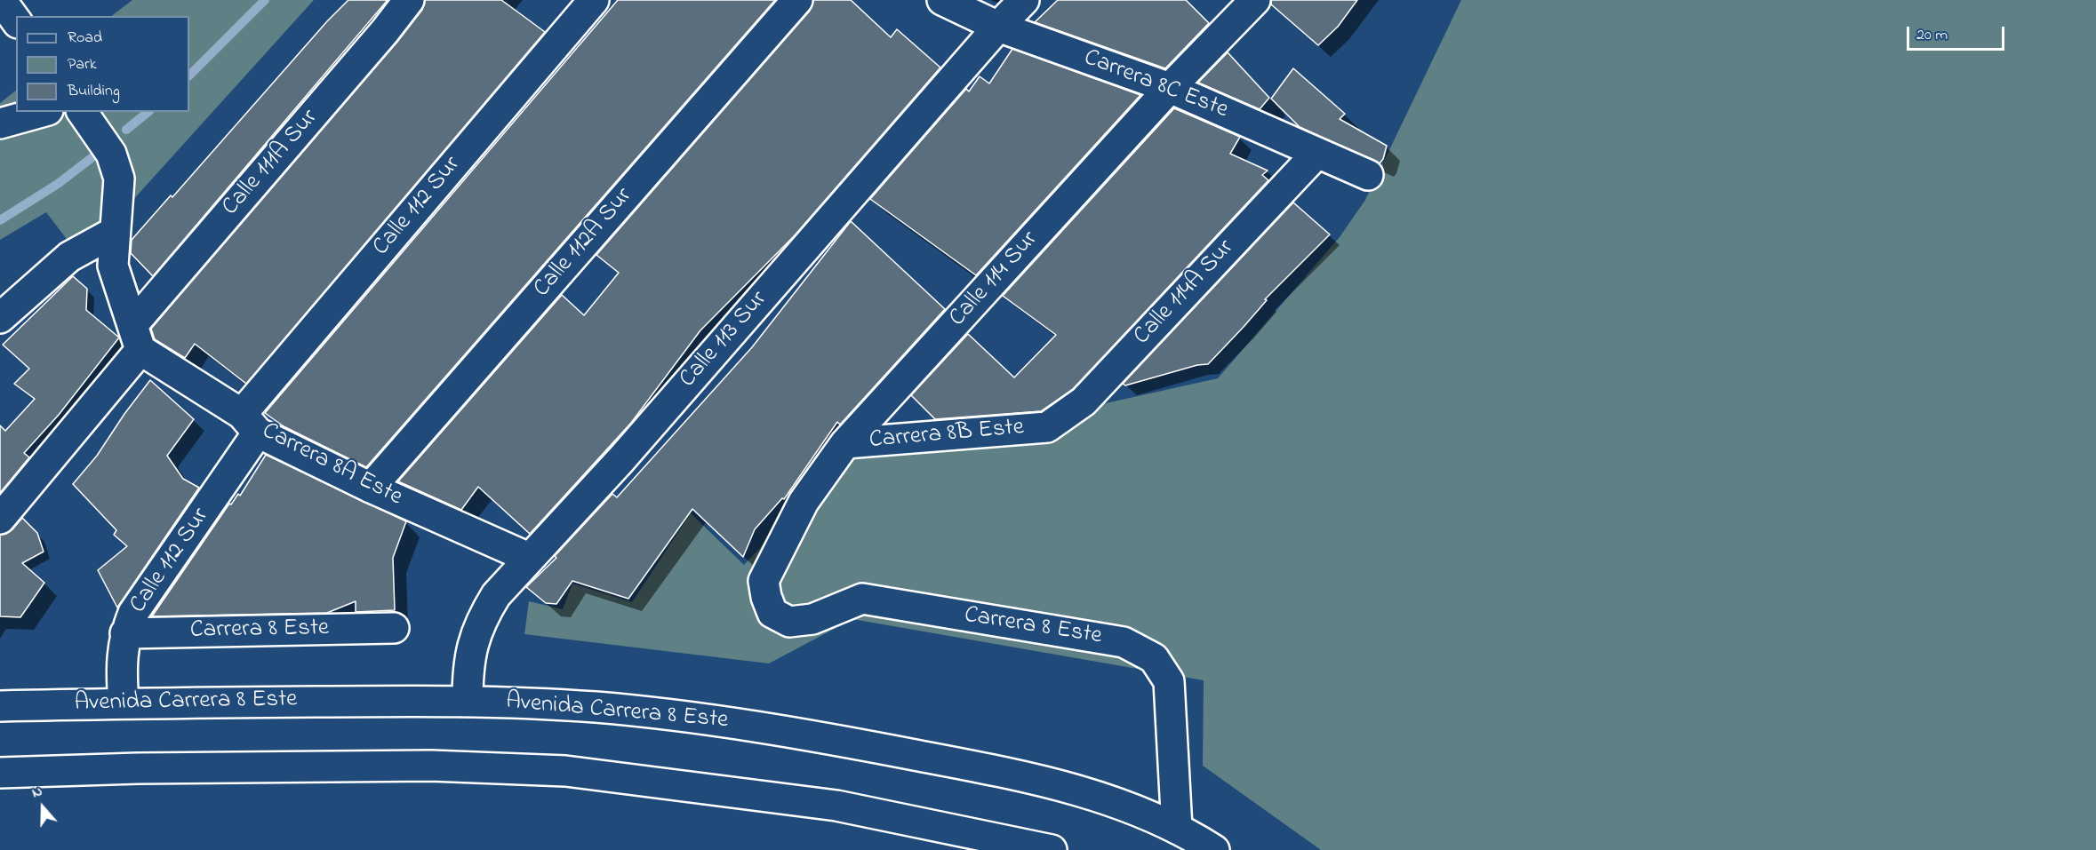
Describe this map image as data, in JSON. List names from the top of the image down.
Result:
{
  "streets": {
    "main road": [
      "Carrera 8C Este",
      "Calle 111A Sur",
      "Calle 112 Sur",
      "Calle 112A Sur",
      "Calle 114 Sur",
      "Calle 114A Sur",
      "Calle 113 Sur",
      "Carrera 8B Este",
      "Carrera 8A Este",
      "Carrera 8 Este",
      "Avenida Carrera 8 Este"
    ]
  },
  "crossings": [
    ["Carrera 8C Este", "Calle 114 Sur"],
    ["Carrera 8C Este", "Calle 114A Sur"],
    ["Carrera 8C Este", "Calle 113 Sur"],
    ["Calle 111A Sur", "Carrera 8A Este"],
    ["Calle 112 Sur", "Carrera 8A Este"],
    ["Calle 112 Sur", "Carrera 8 Este"],
    ["Calle 112 Sur", "Avenida Carrera 8 Este"],
    ["Calle 112A Sur", "Carrera 8A Este"],
    ["Calle 114 Sur", "Carrera 8B Este"],
    ["Calle 114 Sur", "Carrera 8 Este"],
    ["Calle 114A Sur", "Carrera 8B Este"],
    ["Calle 113 Sur", "Carrera 8A Este"],
    ["Calle 113 Sur", "Avenida Carrera 8 Este"],
    ["Carrera 8 Este", "Avenida Carrera 8 Este"]
  ],
  "legend": ["Road", "Park", "Building"],
  "scale_bar": "20 m",
  "north": "top"
}
